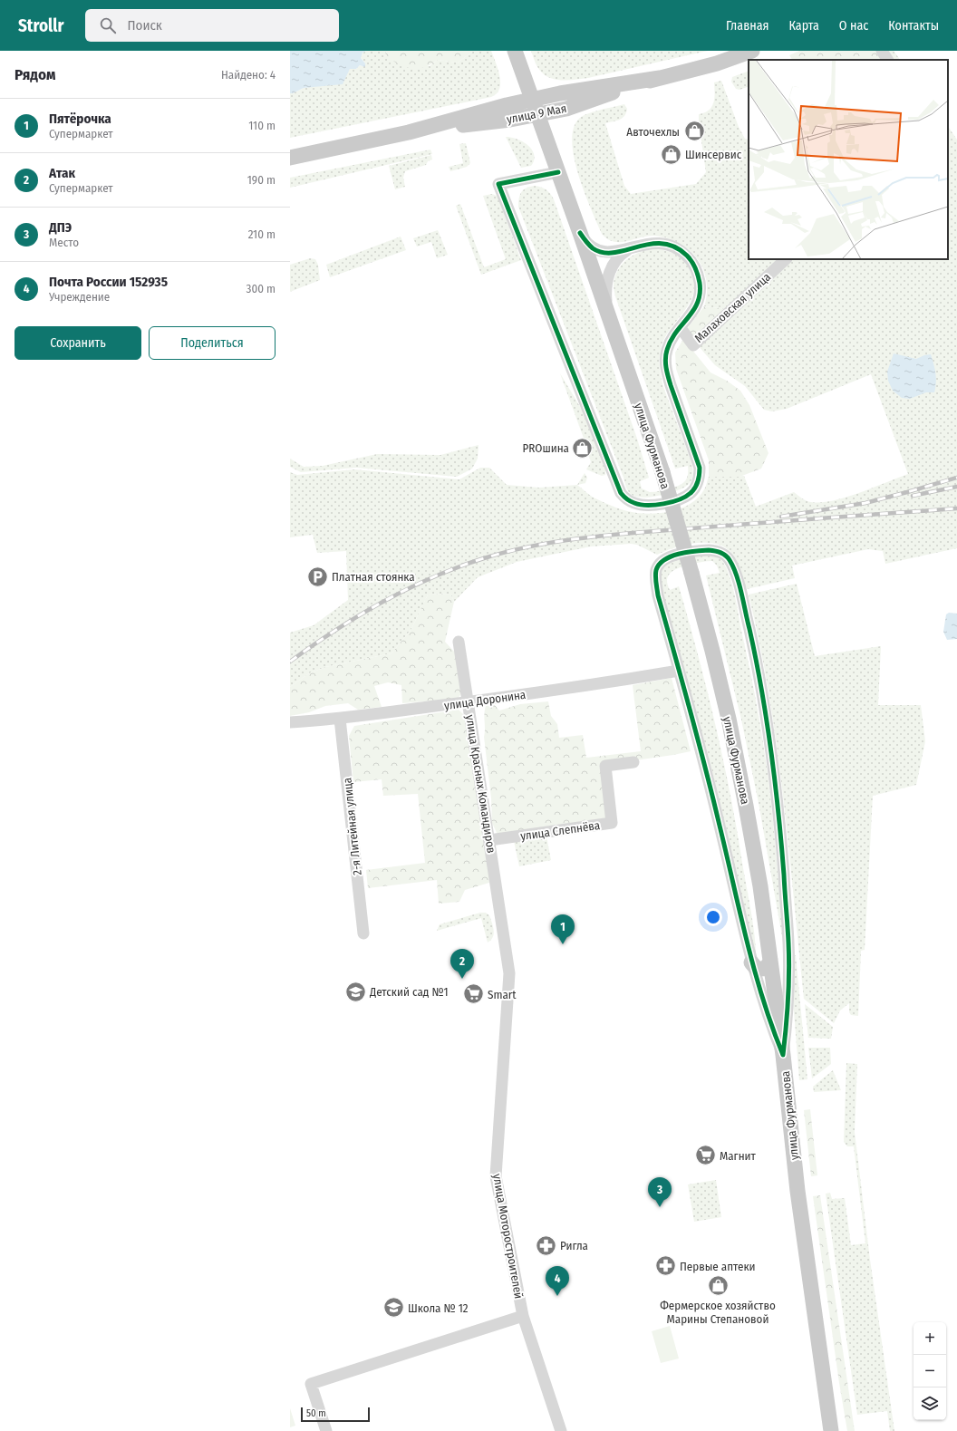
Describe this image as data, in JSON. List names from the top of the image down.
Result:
{
  "streets": {
    "main road": ["улица 9 Мая", "улица Фурманова"],
    "street": [
      "Малаховская улица",
      "улица Доронина",
      "улица Красных Командиров",
      "2-я Литейная улица",
      "улица Слепнёва",
      "улица Моторостроителей"
    ]
  },
  "crossings": [
    ["улица 9 Мая", "улица Фурманова"],
    ["улица Доронина", "улица Красных Командиров"],
    ["улица Доронина", "2-я Литейная улица"],
    ["улица Красных Командиров", "улица Слепнёва"],
    ["улица Красных Командиров", "улица Моторостроителей"]
  ],
  "places": {
    "shop": [
      "Авточехлы",
      "Шинсервис",
      "PROшина",
      "Фермерское хозяйство Марины Степановой"
    ],
    "parking": ["Платная стоянка"],
    "school or university": ["Детский сад №1", "Школа № 12"],
    "supermarket": ["Smart", "Магнит"],
    "pharmacy": ["Ригла", "Первые аптеки"]
  },
  "scale_bar": "50 m",
  "page": {
    "header": "Strollr",
    "search": "Поиск",
    "nav": [
      "Главная",
      "Карта",
      "О нас",
      "Контакты"
    ],
    "heading": ["Рядом", "Найдено: 4"],
    "list": [
      {
        "mark": "1",
        "name": "Пятёрочка",
        "note": "Супермаркет",
        "value": "110 m"
      },
      {
        "mark": "2",
        "name": "Атак",
        "note": "Супермаркет",
        "value": "190 m"
      },
      {
        "mark": "3",
        "name": "ДПЭ",
        "note": "Место",
        "value": "210 m"
      },
      {
        "mark": "4",
        "name": "Почта России 152935",
        "note": "Учреждение",
        "value": "300 m"
      }
    ],
    "buttons": ["Сохранить", "Поделиться"],
    "pins": [
      "1",
      "2",
      "3",
      "4"
    ],
    "map_buttons": ["+", "−"],
    "scale": "50 m"
  }
}
